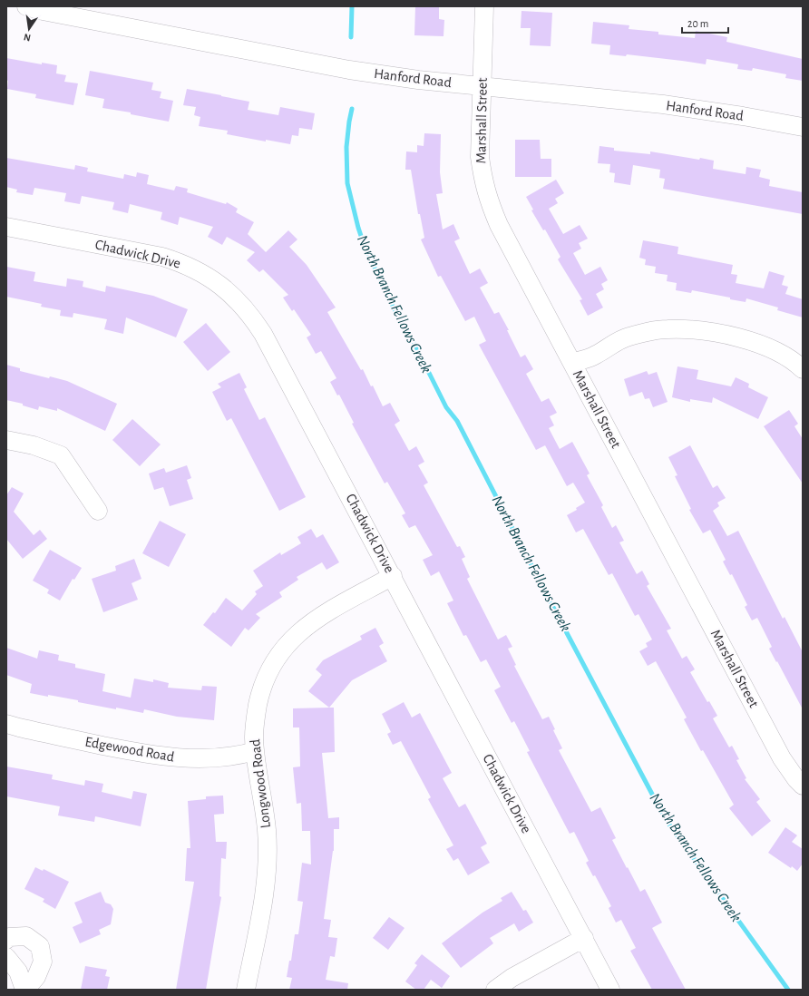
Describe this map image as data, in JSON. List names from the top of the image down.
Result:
{
  "streets": {
    "street": [
      "Hanford Road",
      "Marshall Street",
      "Chadwick Drive",
      "Edgewood Road",
      "Longwood Road"
    ]
  },
  "crossings": [
    ["Hanford Road", "Marshall Street"],
    ["Chadwick Drive", "Longwood Road"],
    ["Edgewood Road", "Longwood Road"]
  ],
  "water": ["North Branch Fellows Creek"],
  "scale_bar": "20 m",
  "north": "bottom"
}
